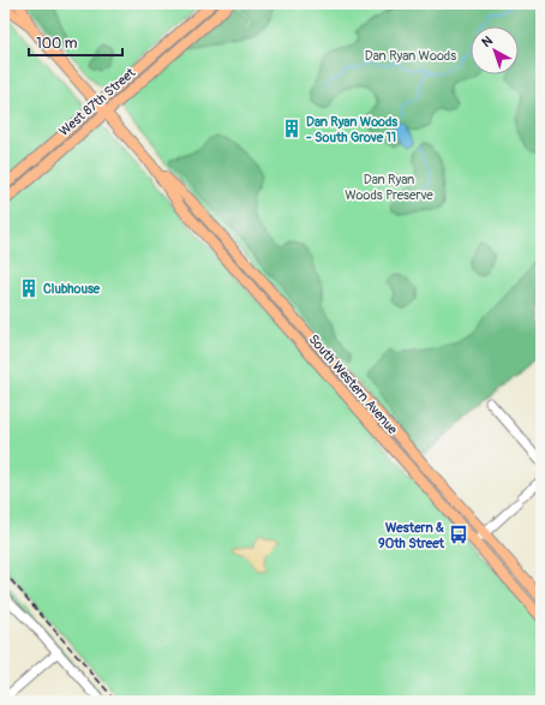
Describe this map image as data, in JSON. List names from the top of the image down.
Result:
{
  "streets": {
    "main road": ["West 87th Street", "South Western Avenue"]
  },
  "crossings": [
    ["West 87th Street", "South Western Avenue"]
  ],
  "parks": ["Dan Ryan Woods", "Dan Ryan Woods Preserve"],
  "places": {
    "building": ["Dan Ryan Woods - South Grove 11", "Clubhouse"],
    "bus stop": ["Western & 90th Street"]
  },
  "scale_bar": "100 m",
  "north": "top left"
}
